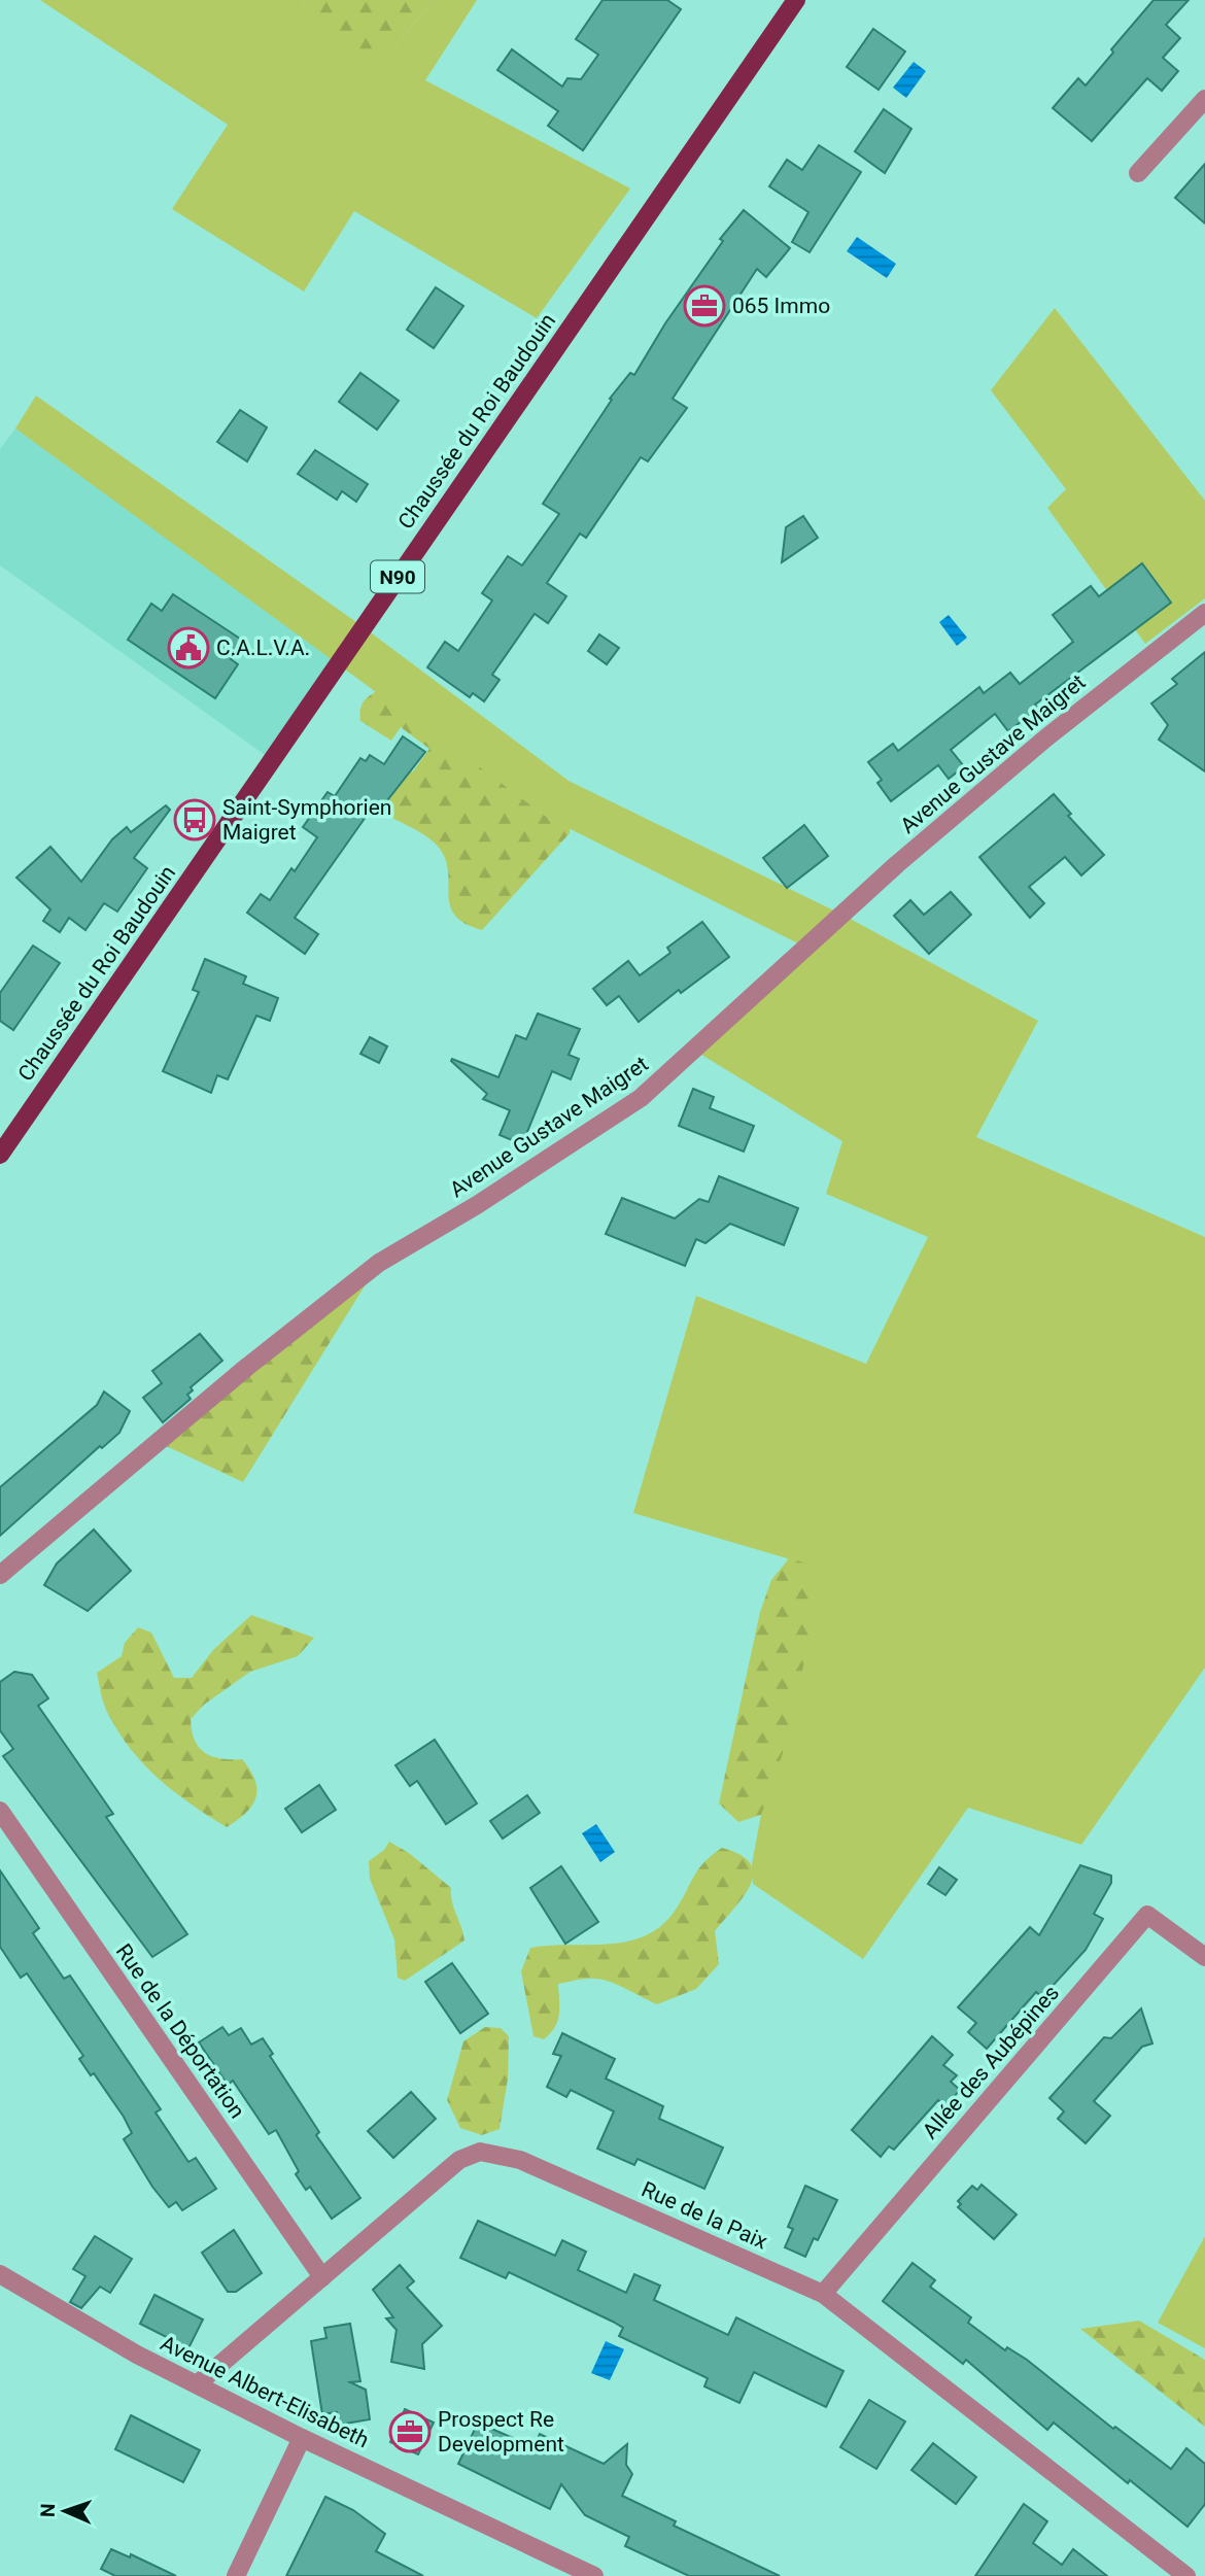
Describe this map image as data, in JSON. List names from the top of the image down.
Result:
{
  "streets": {
    "main road": ["Chaussée du Roi Baudouin", "N90"],
    "street": [
      "Avenue Gustave Maigret",
      "Rue de la Déportation",
      "Allée des Aubépines",
      "Rue de la Paix",
      "Avenue Albert-Elisabeth"
    ]
  },
  "crossings": [
    ["Rue de la Déportation", "Rue de la Paix"],
    ["Allée des Aubépines", "Rue de la Paix"],
    ["Rue de la Paix", "Avenue Albert-Elisabeth"]
  ],
  "places": {
    "office": ["065 Immo", "Prospect Re Development"],
    "public building": ["C.A.L.V.A."],
    "bus stop": ["Saint-Symphorien Maigret"]
  },
  "north": "left"
}
